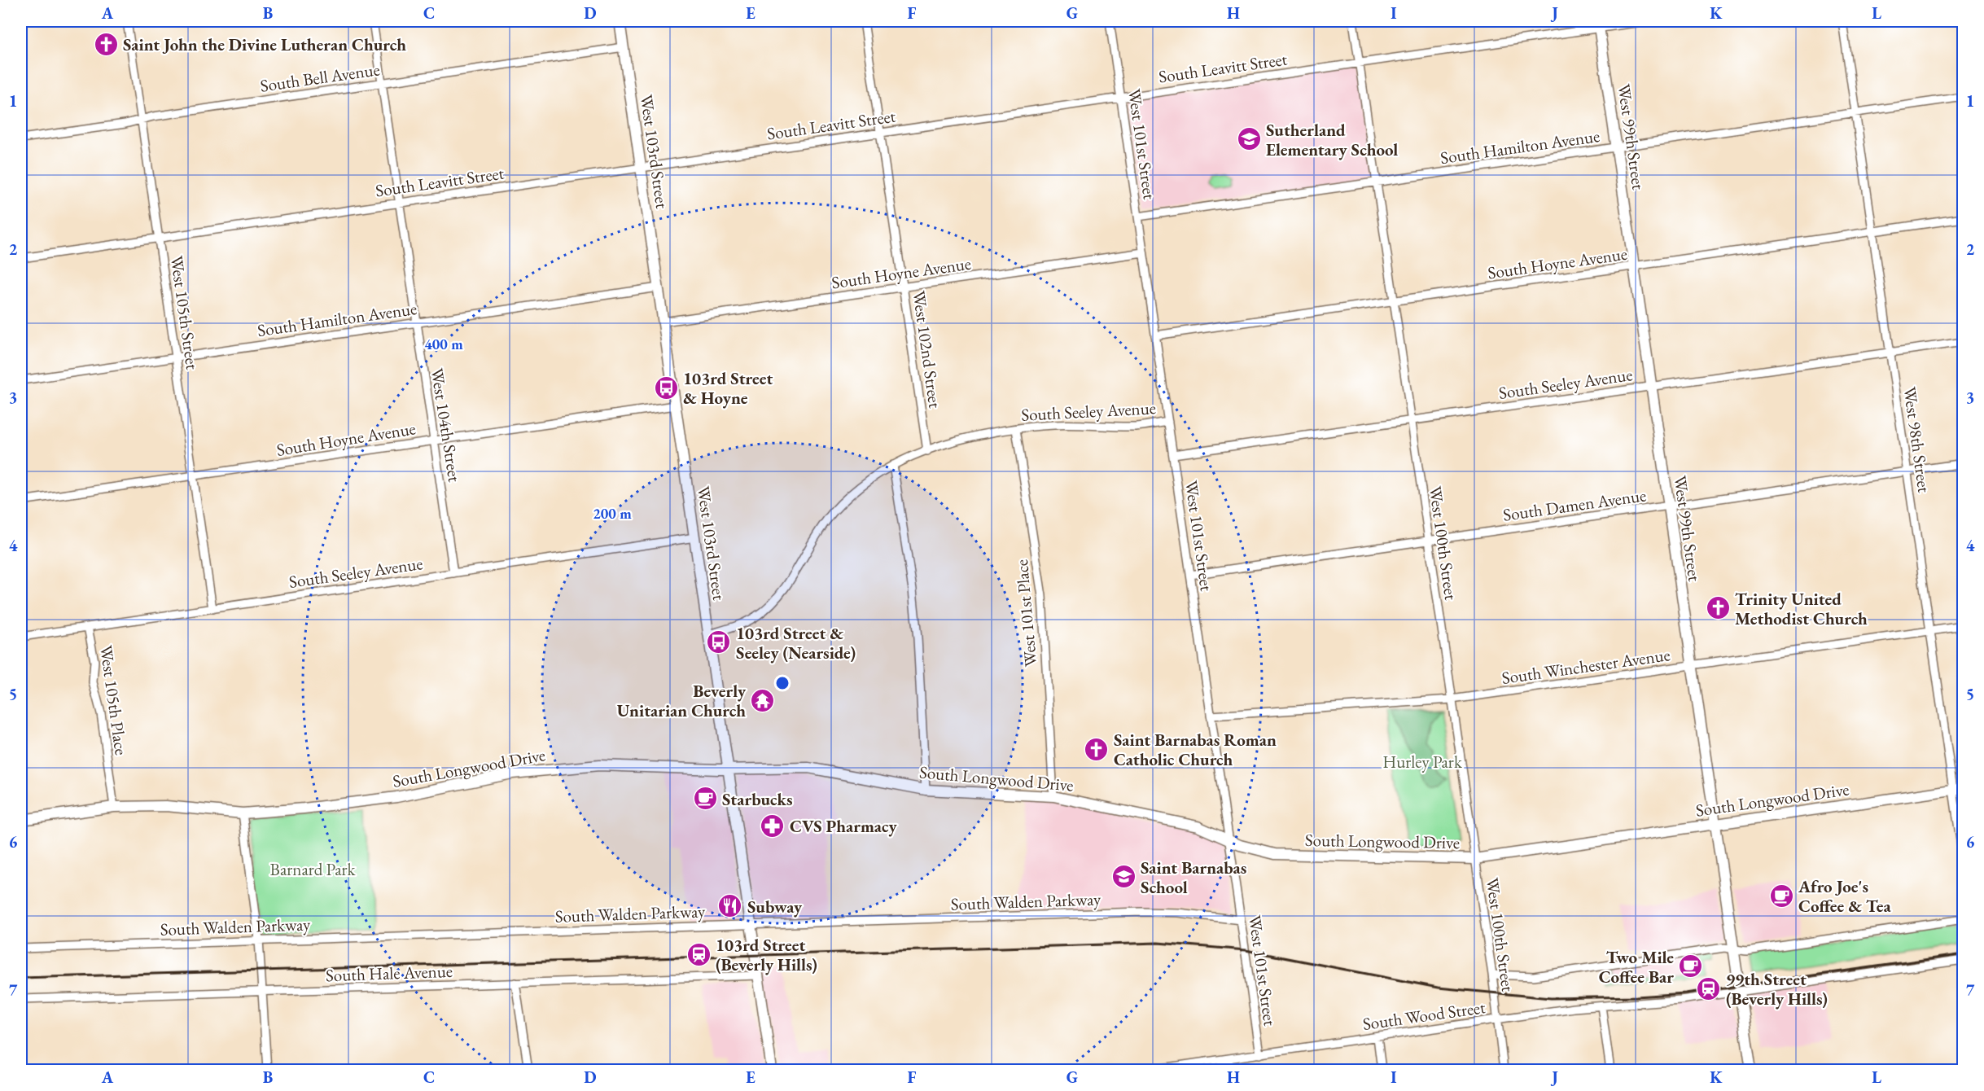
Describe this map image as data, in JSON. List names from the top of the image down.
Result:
{
  "streets": {
    "street": [
      "South Leavitt Street",
      "South Bell Avenue",
      "West 99th Street",
      "West 101st Street",
      "South Hamilton Avenue",
      "West 103rd Street",
      "South Hoyne Avenue",
      "West 105th Street",
      "West 102nd Street",
      "South Seeley Avenue",
      "West 104th Street",
      "West 98th Street",
      "South Damen Avenue",
      "West 100th Street",
      "West 101st Place",
      "South Winchester Avenue",
      "West 105th Place",
      "South Longwood Drive",
      "South Walden Parkway",
      "South Hale Avenue",
      "South Wood Street"
    ]
  },
  "crossings": [
    ["South Leavitt Street", "West 99th Street"],
    ["South Leavitt Street", "West 101st Street"],
    ["South Leavitt Street", "West 103rd Street"],
    ["South Leavitt Street", "West 105th Street"],
    ["South Leavitt Street", "West 102nd Street"],
    ["South Leavitt Street", "West 104th Street"],
    ["South Leavitt Street", "West 100th Street"],
    ["South Bell Avenue", "West 103rd Street"],
    ["South Bell Avenue", "West 105th Street"],
    ["South Bell Avenue", "West 104th Street"],
    ["West 99th Street", "South Hamilton Avenue"],
    ["West 99th Street", "South Hoyne Avenue"],
    ["West 99th Street", "South Seeley Avenue"],
    ["West 99th Street", "South Damen Avenue"],
    ["West 99th Street", "South Winchester Avenue"],
    ["West 99th Street", "South Longwood Drive"],
    ["West 99th Street", "South Wood Street"],
    ["West 101st Street", "South Hamilton Avenue"],
    ["West 101st Street", "South Hoyne Avenue"],
    ["West 101st Street", "South Seeley Avenue"],
    ["West 101st Street", "South Damen Avenue"],
    ["West 101st Street", "South Winchester Avenue"],
    ["West 101st Street", "South Longwood Drive"],
    ["West 101st Street", "South Walden Parkway"],
    ["West 101st Street", "South Wood Street"],
    ["South Hamilton Avenue", "West 103rd Street"],
    ["South Hamilton Avenue", "West 105th Street"],
    ["South Hamilton Avenue", "West 104th Street"],
    ["South Hamilton Avenue", "West 98th Street"],
    ["South Hamilton Avenue", "West 100th Street"],
    ["West 103rd Street", "South Hoyne Avenue"],
    ["West 103rd Street", "South Seeley Avenue"],
    ["West 103rd Street", "South Longwood Drive"],
    ["West 103rd Street", "South Walden Parkway"],
    ["West 103rd Street", "South Hale Avenue"],
    ["South Hoyne Avenue", "West 105th Street"],
    ["South Hoyne Avenue", "West 102nd Street"],
    ["South Hoyne Avenue", "West 104th Street"],
    ["South Hoyne Avenue", "West 98th Street"],
    ["South Hoyne Avenue", "West 100th Street"],
    ["West 105th Street", "South Seeley Avenue"],
    ["West 102nd Street", "South Seeley Avenue"],
    ["South Seeley Avenue", "West 104th Street"],
    ["South Seeley Avenue", "West 98th Street"],
    ["South Seeley Avenue", "West 100th Street"],
    ["South Seeley Avenue", "West 101st Place"],
    ["South Seeley Avenue", "West 105th Place"],
    ["West 98th Street", "South Damen Avenue"],
    ["West 98th Street", "South Winchester Avenue"],
    ["West 98th Street", "South Longwood Drive"],
    ["South Damen Avenue", "West 100th Street"],
    ["West 100th Street", "South Winchester Avenue"],
    ["West 100th Street", "South Longwood Drive"],
    ["West 100th Street", "South Wood Street"],
    ["West 101st Place", "South Longwood Drive"],
    ["West 105th Place", "South Longwood Drive"]
  ],
  "parks": ["Hurley Park", "Barnard Park"],
  "places": {
    "church": ["Saint John the Divine Lutheran Church", "Trinity United Methodist Church", "Saint Barnabas Roman Catholic Church"],
    "school or university": ["Sutherland Elementary School", "Saint Barnabas School"],
    "bus stop": ["103rd Street & Hoyne", "103rd Street & Seeley (Nearside)"],
    "temple": ["Beverly Unitarian Church"],
    "cafe": ["Starbucks", "Afro Joe's Coffee & Tea", "Two Mile Coffee Bar"],
    "pharmacy": ["CVS Pharmacy"],
    "restaurant": ["Subway"],
    "station": ["103rd Street (Beverly Hills)", "99th Street (Beverly Hills)"]
  },
  "grid": {
    "columns": [
      "A",
      "B",
      "C",
      "D",
      "E",
      "F",
      "G",
      "H",
      "I",
      "J",
      "K",
      "L"
    ],
    "rows": [
      "1",
      "2",
      "3",
      "4",
      "5",
      "6",
      "7"
    ]
  },
  "rings": ["400 m", "200 m"]
}
